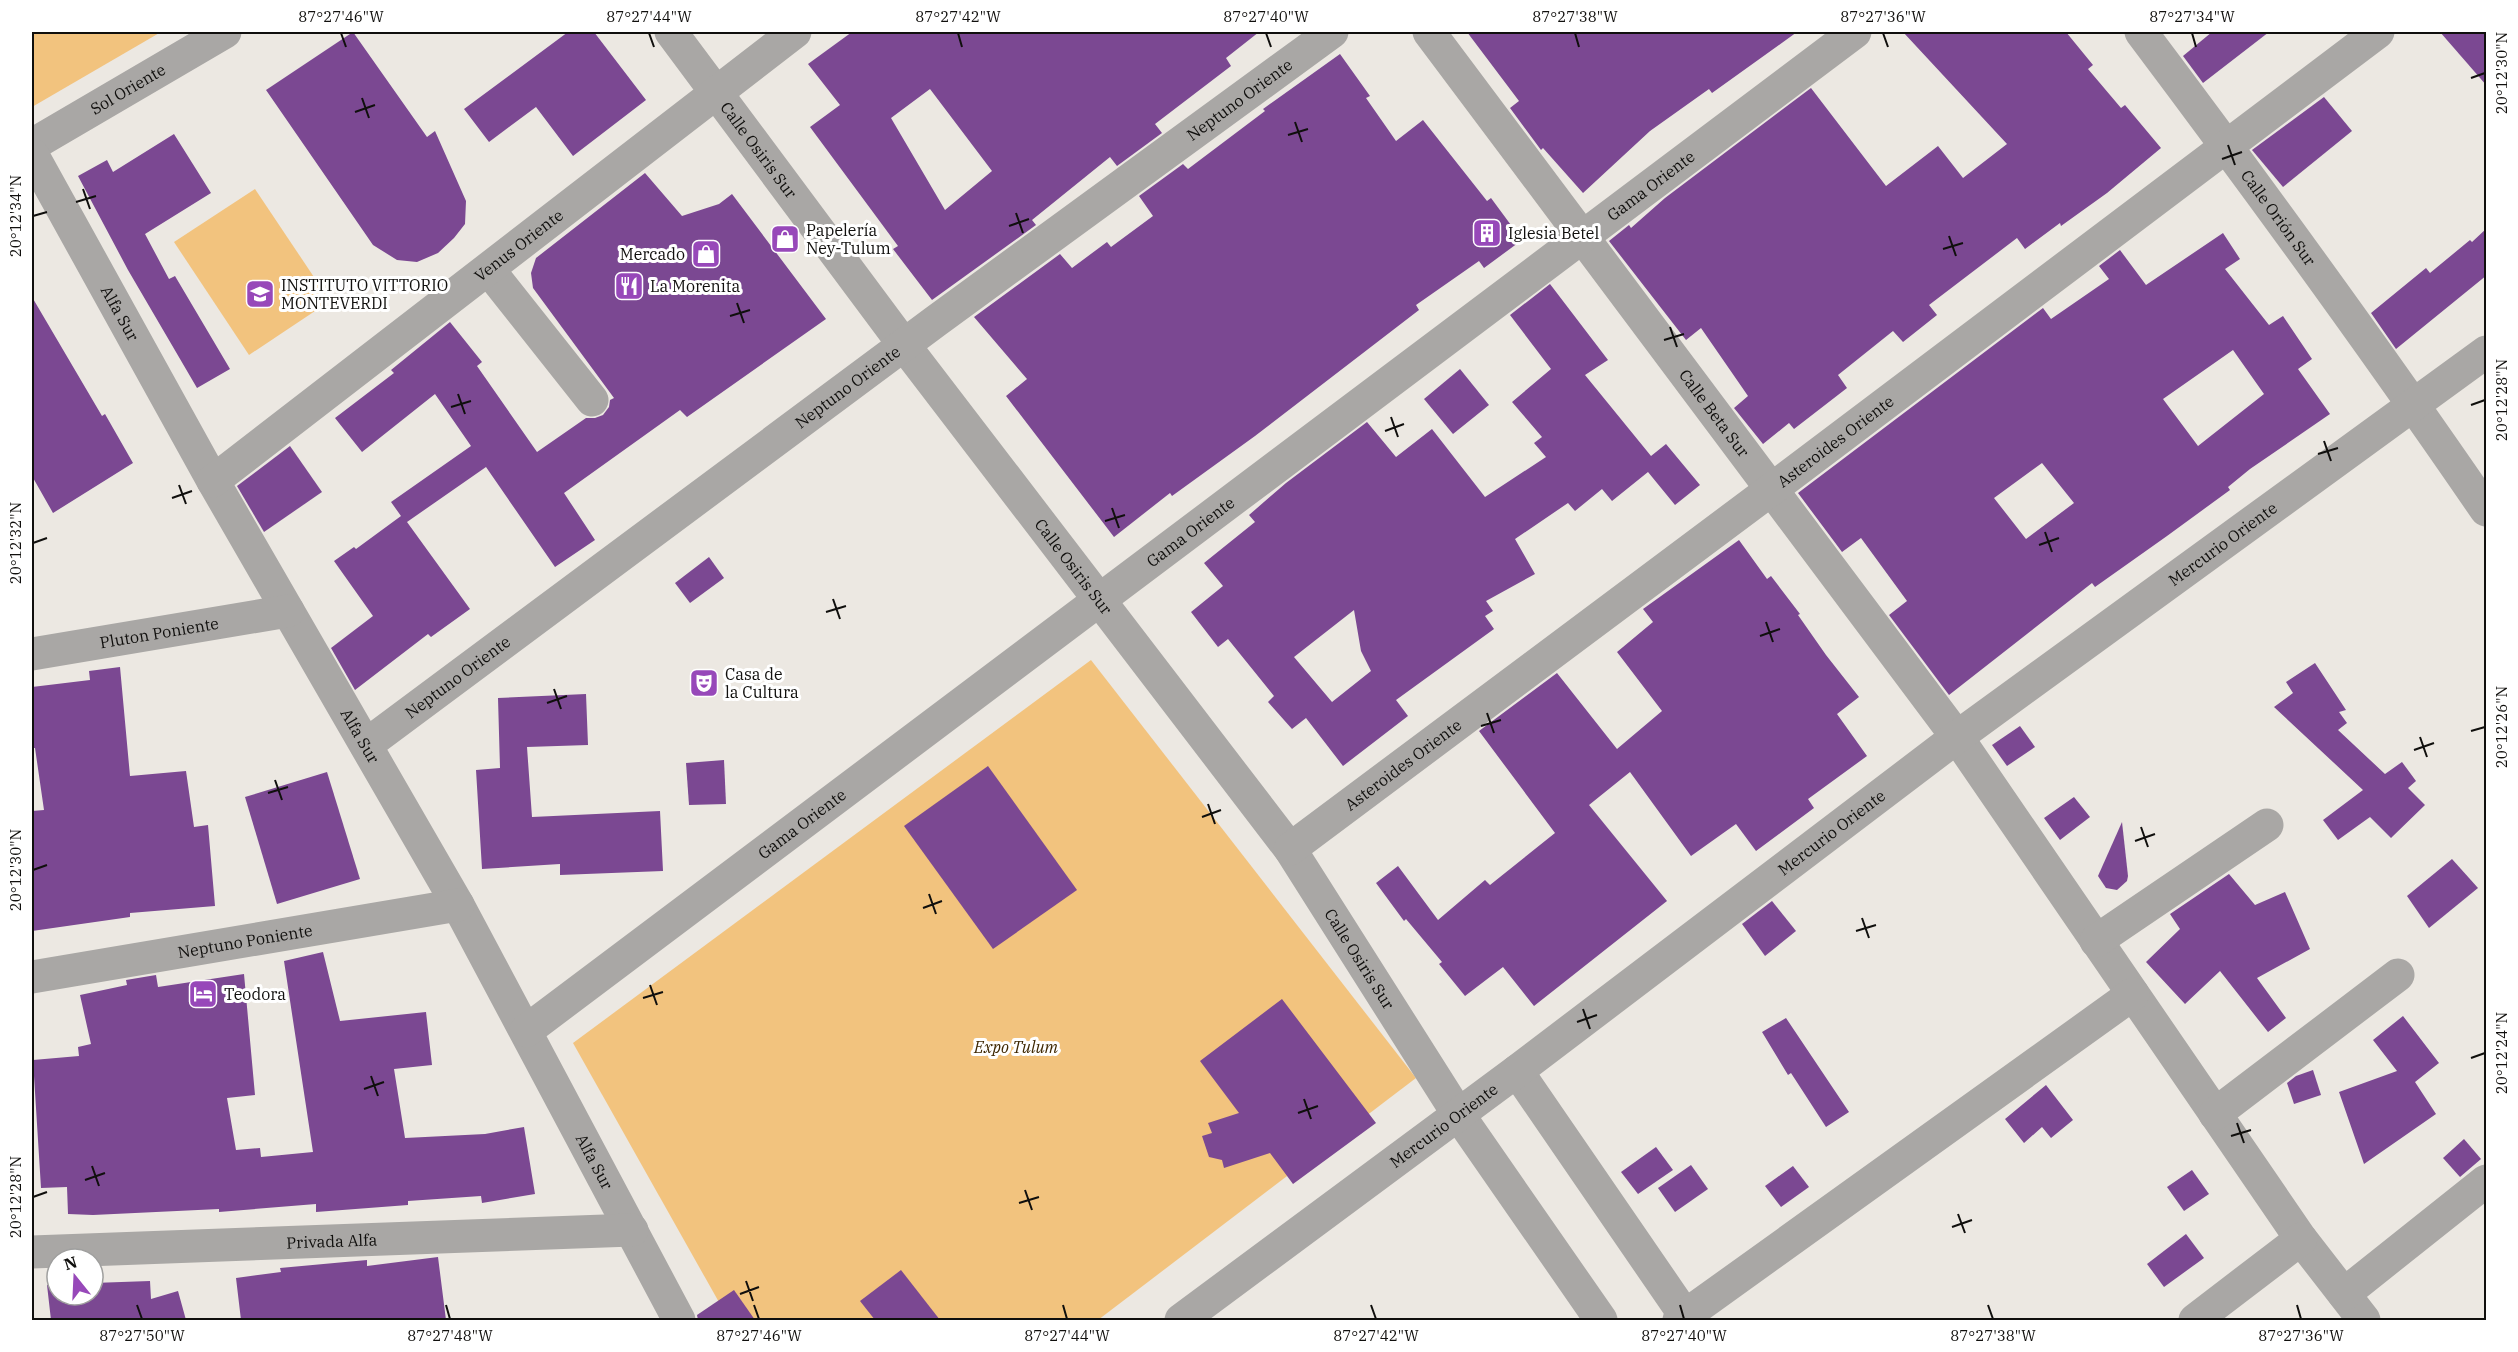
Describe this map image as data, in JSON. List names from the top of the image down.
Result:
{
  "streets": {
    "street": [
      "Sol Oriente",
      "Neptuno Oriente",
      "Calle Osiris Sur",
      "Gama Oriente",
      "Calle Orión Sur",
      "Venus Oriente",
      "Alfa Sur",
      "Calle Beta Sur",
      "Asteroides Oriente",
      "Mercurio Oriente",
      "Pluton Poniente",
      "Neptuno Poniente",
      "Privada Alfa"
    ]
  },
  "crossings": [
    ["Neptuno Oriente", "Calle Osiris Sur"],
    ["Neptuno Oriente", "Alfa Sur"],
    ["Calle Osiris Sur", "Gama Oriente"],
    ["Calle Osiris Sur", "Venus Oriente"],
    ["Calle Osiris Sur", "Asteroides Oriente"],
    ["Calle Osiris Sur", "Mercurio Oriente"],
    ["Gama Oriente", "Alfa Sur"],
    ["Gama Oriente", "Calle Beta Sur"],
    ["Calle Orión Sur", "Asteroides Oriente"],
    ["Calle Orión Sur", "Mercurio Oriente"],
    ["Venus Oriente", "Alfa Sur"],
    ["Alfa Sur", "Pluton Poniente"],
    ["Alfa Sur", "Neptuno Poniente"],
    ["Alfa Sur", "Privada Alfa"],
    ["Calle Beta Sur", "Asteroides Oriente"],
    ["Calle Beta Sur", "Mercurio Oriente"]
  ],
  "parks": ["Expo Tulum"],
  "places": {
    "building": ["Iglesia Betel"],
    "shop": ["Papelería Ney-Tulum", "Mercado"],
    "restaurant": ["La Morenita"],
    "school or university": ["INSTITUTO VITTORIO MONTEVERDI"],
    "theatre": ["Casa de la Cultura"],
    "hotel": ["Teodora"]
  },
  "north": "top",
  "coordinates": [
    "87°27'46\"W",
    "87°27'44\"W",
    "87°27'42\"W",
    "87°27'40\"W",
    "87°27'38\"W",
    "87°27'36\"W",
    "87°27'34\"W",
    "20°12'30\"N",
    "20°12'34\"N",
    "20°12'28\"N",
    "20°12'32\"N",
    "20°12'26\"N",
    "20°12'24\"N",
    "87°27'50\"W",
    "87°27'48\"W"
  ]
}
